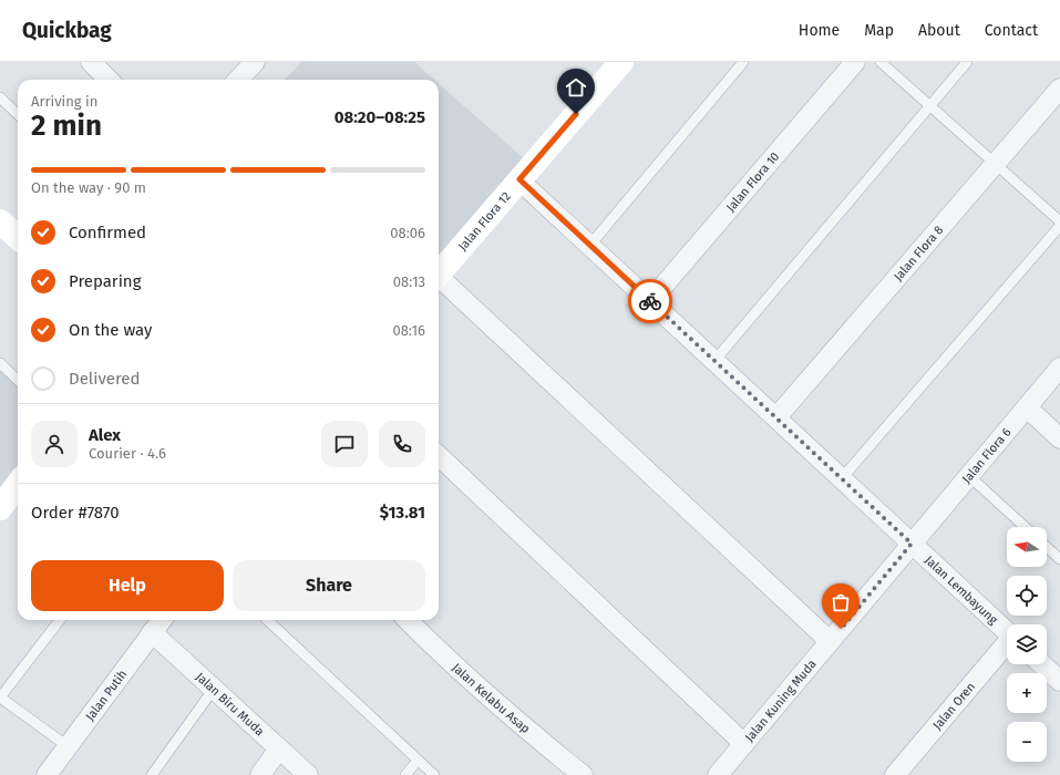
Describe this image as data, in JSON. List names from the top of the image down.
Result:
{
  "streets": {
    "street": [
      "Jalan Flora 10",
      "Jalan Flora 12",
      "Jalan Flora 8",
      "Jalan Flora 6",
      "Jalan Lembayung",
      "Jalan Putih",
      "Jalan Kelabu Asap",
      "Jalan Kuning Muda",
      "Jalan Biru Muda",
      "Jalan Oren"
    ]
  },
  "crossings": [
    ["Jalan Flora 10", "Jalan Lembayung"],
    ["Jalan Flora 12", "Jalan Lembayung"],
    ["Jalan Flora 8", "Jalan Lembayung"],
    ["Jalan Flora 6", "Jalan Lembayung"],
    ["Jalan Flora 6", "Jalan Kuning Muda"],
    ["Jalan Lembayung", "Jalan Kuning Muda"],
    ["Jalan Putih", "Jalan Biru Muda"]
  ],
  "north": "left",
  "page": {
    "header": "Quickbag",
    "nav": [
      "Home",
      "Map",
      "About",
      "Contact"
    ],
    "heading": ["2 min", "Arriving in", "08:20–08:25"],
    "panel": [
      "Alex",
      "Courier · 4.6",
      "Order #7870",
      "$13.81"
    ],
    "bar": "On the way · 90 m",
    "list": [
      ["Confirmed", "08:06"],
      ["Preparing", "08:13"],
      ["On the way", "08:16"],
      "Delivered"
    ],
    "map_buttons": ["+", "−"],
    "buttons": ["Help", "Share"]
  }
}
